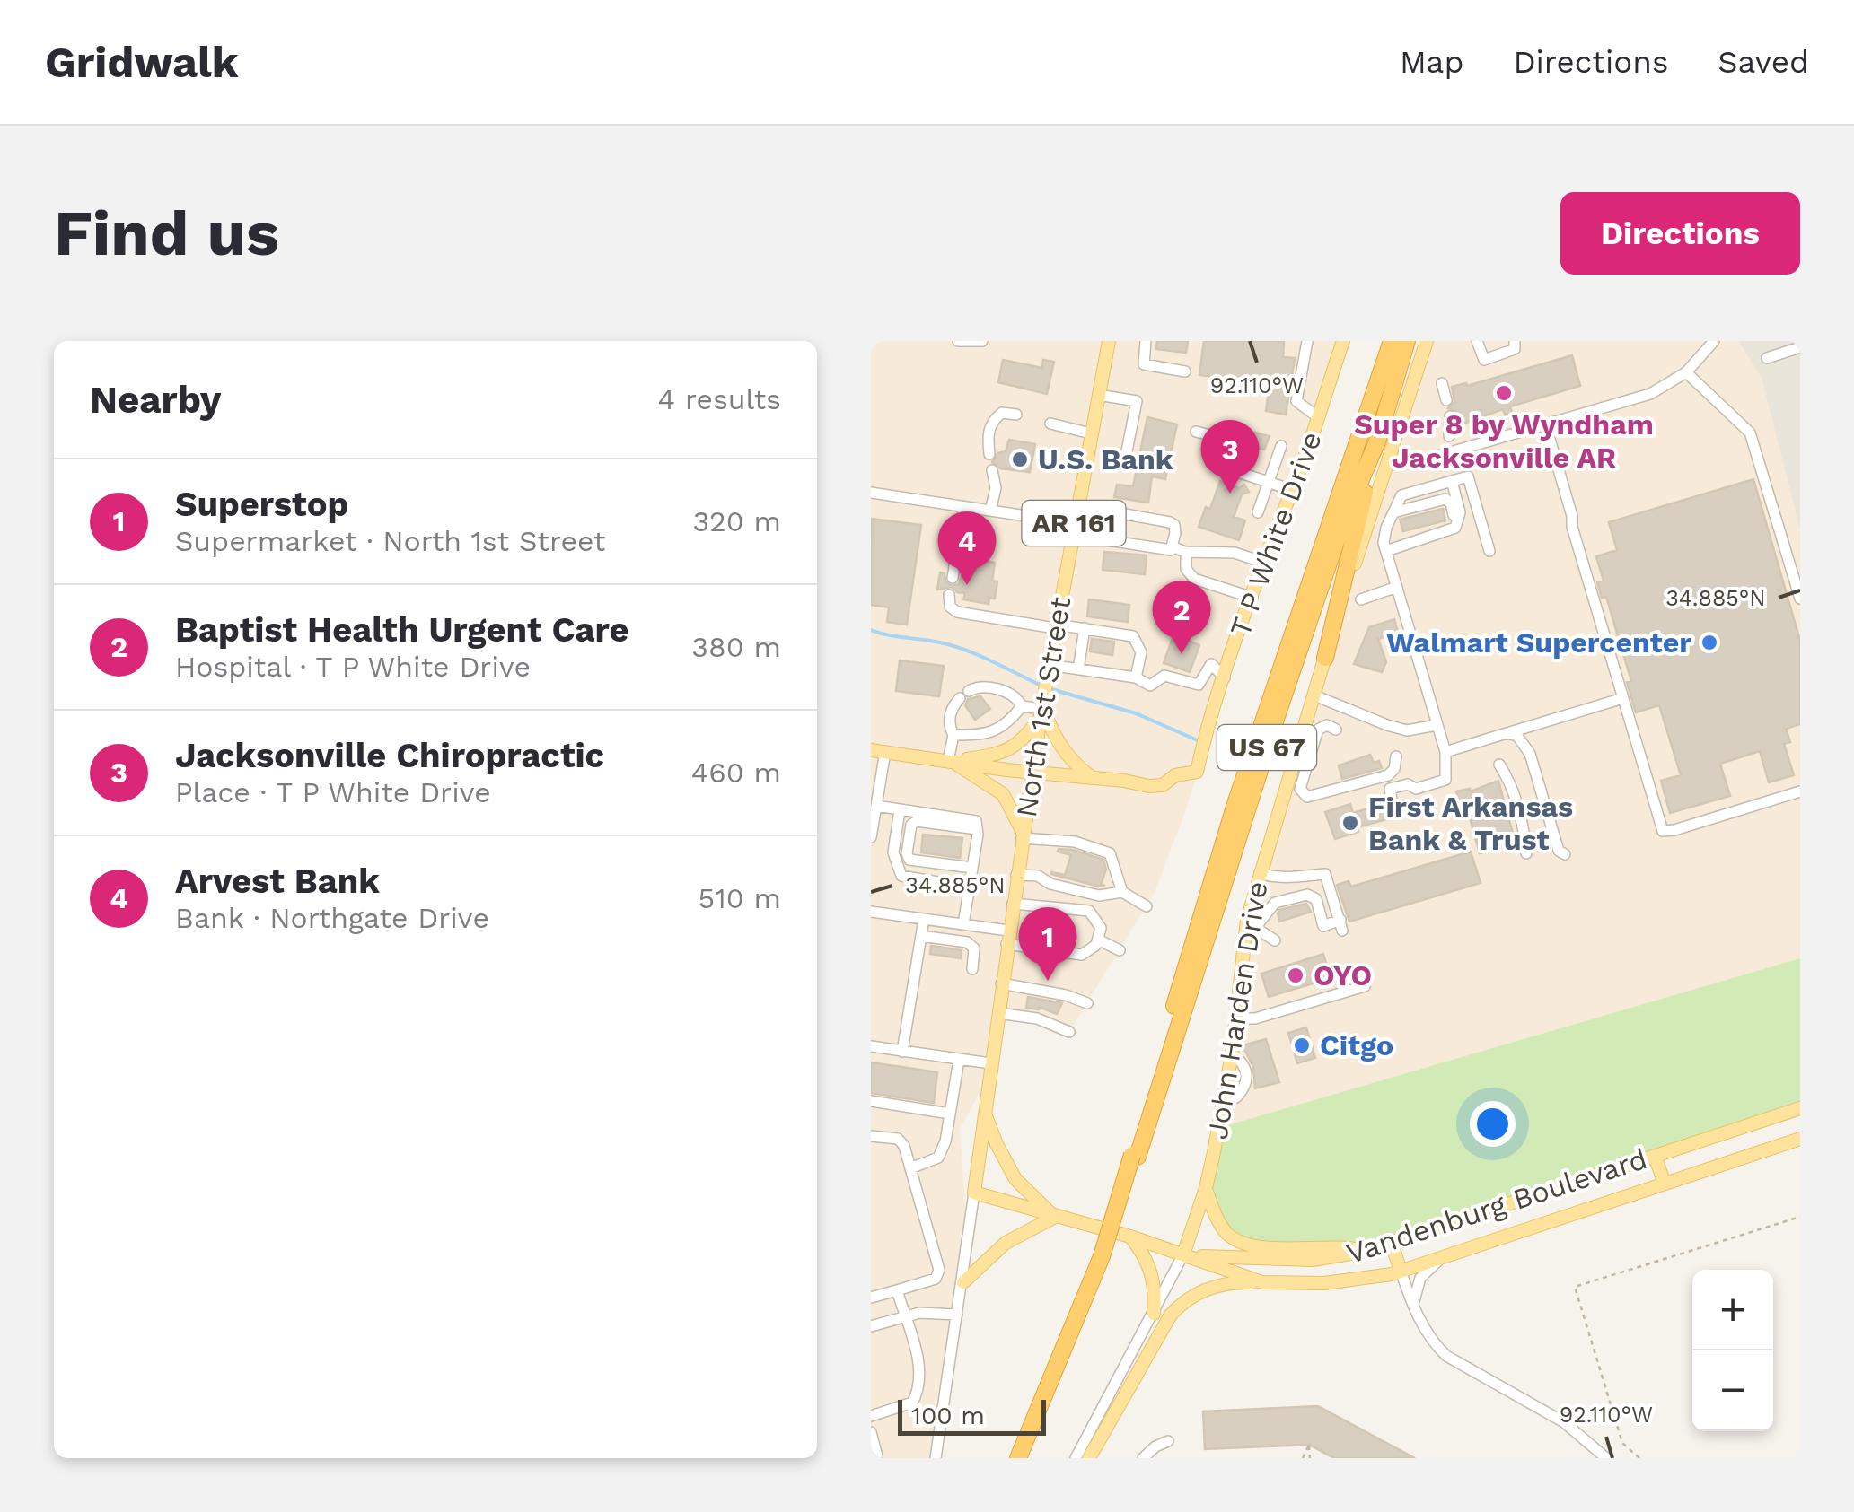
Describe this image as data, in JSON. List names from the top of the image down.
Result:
{
  "streets": {
    "highway": ["US 67"],
    "main road": [
      "AR 161",
      "T P White Drive",
      "North 1st Street",
      "John Harden Drive",
      "Vandenburg Boulevard"
    ]
  },
  "crossings": [
    ["AR 161", "North 1st Street"],
    ["T P White Drive", "North 1st Street"],
    ["John Harden Drive", "Vandenburg Boulevard"]
  ],
  "places": [
    "Super 8 by Wyndham Jacksonville AR",
    "U.S. Bank",
    "Walmart Supercenter",
    "First Arkansas Bank & Trust",
    "OYO",
    "Citgo"
  ],
  "scale_bar": "100 m",
  "page": {
    "header": "Gridwalk",
    "nav": ["Map", "Directions", "Saved"],
    "buttons": "Directions",
    "title": "Find us",
    "heading": ["Nearby", "4 results"],
    "pins": [
      "3",
      "4",
      "2",
      "1"
    ],
    "list": [
      {
        "mark": "1",
        "name": "Superstop",
        "note": "Supermarket · North 1st Street",
        "value": "320 m"
      },
      {
        "mark": "2",
        "name": "Baptist Health Urgent Care",
        "note": "Hospital · T P White Drive",
        "value": "380 m"
      },
      {
        "mark": "3",
        "name": "Jacksonville Chiropractic",
        "note": "Place · T P White Drive",
        "value": "460 m"
      },
      {
        "mark": "4",
        "name": "Arvest Bank",
        "note": "Bank · Northgate Drive",
        "value": "510 m"
      }
    ],
    "map_buttons": ["+", "−"],
    "scale": "100 m"
  },
  "coordinates": ["92.110°W", "34.885°N"]
}
